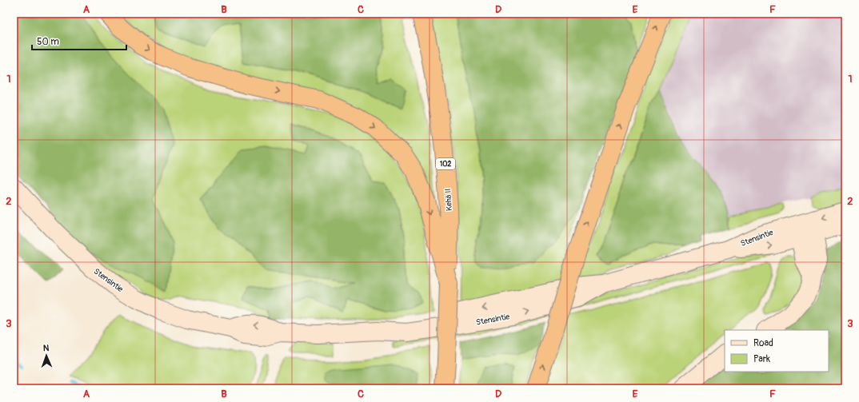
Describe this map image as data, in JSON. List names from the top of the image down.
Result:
{
  "streets": {
    "highway": ["102", "Kehä II"],
    "main road": ["Stensintie"]
  },
  "legend": ["Road", "Park"],
  "scale_bar": "50 m",
  "north": "top",
  "grid": {
    "columns": [
      "A",
      "B",
      "C",
      "D",
      "E",
      "F"
    ],
    "rows": ["1", "2", "3"]
  }
}
